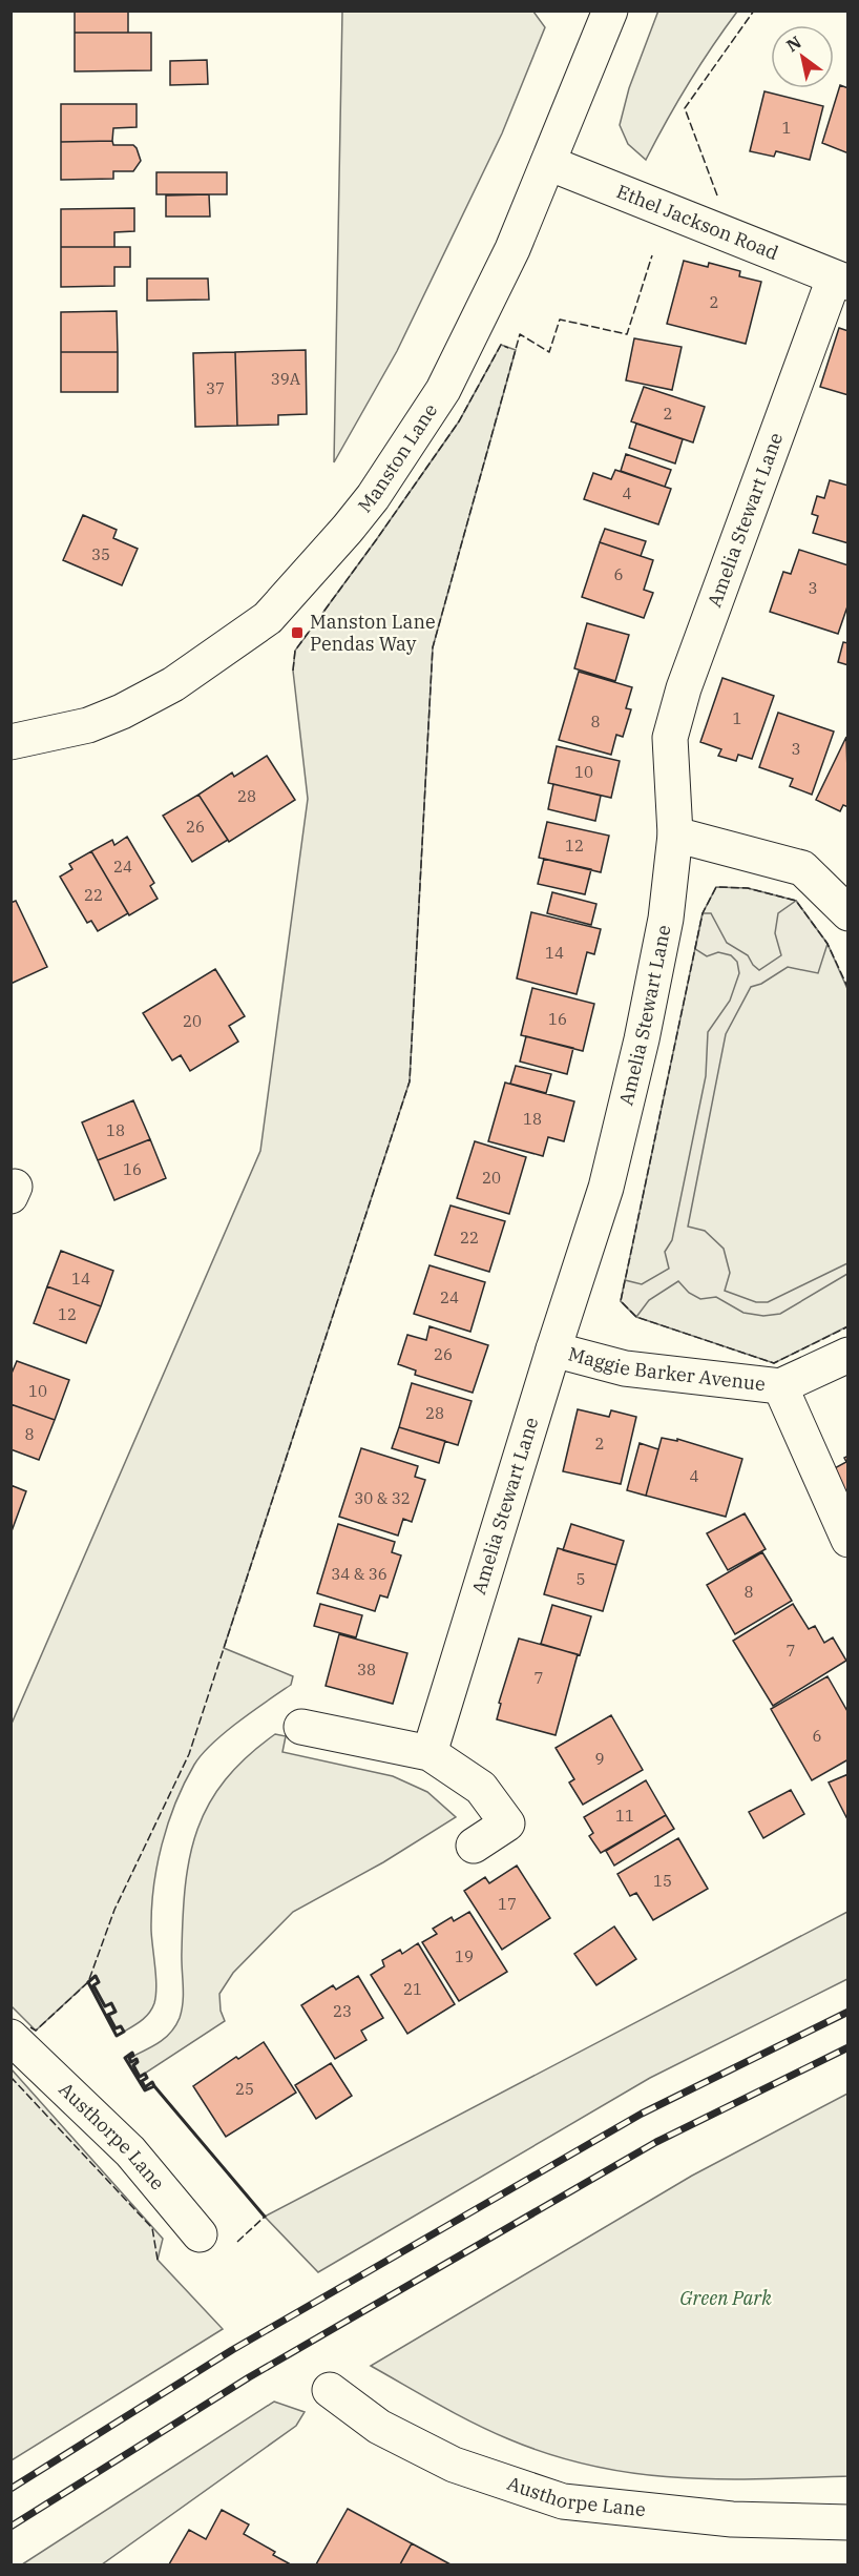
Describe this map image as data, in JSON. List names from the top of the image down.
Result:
{
  "streets": {
    "street": [
      "Ethel Jackson Road",
      "Manston Lane",
      "Amelia Stewart Lane",
      "Maggie Barker Avenue",
      "Austhorpe Lane"
    ]
  },
  "crossings": [
    ["Ethel Jackson Road", "Manston Lane"],
    ["Ethel Jackson Road", "Amelia Stewart Lane"],
    ["Amelia Stewart Lane", "Maggie Barker Avenue"]
  ],
  "parks": ["Green Park"],
  "places": {
    "transit": ["Manston Lane Pendas Way"]
  },
  "house_numbers": [
    "1",
    "2",
    "39A",
    "37",
    "2",
    "4",
    "35",
    "6",
    "3",
    "1",
    "8",
    "3",
    "10",
    "28",
    "26",
    "12",
    "24",
    "22",
    "14",
    "16",
    "20",
    "18",
    "18",
    "16",
    "20",
    "22",
    "14",
    "24",
    "12",
    "26",
    "10",
    "28",
    "8",
    "2",
    "4",
    "30 & 32",
    "34 & 36",
    "5",
    "8",
    "7",
    "38",
    "7",
    "6",
    "9",
    "11",
    "15",
    "17",
    "19",
    "21",
    "23",
    "25"
  ],
  "north": "top left"
}
